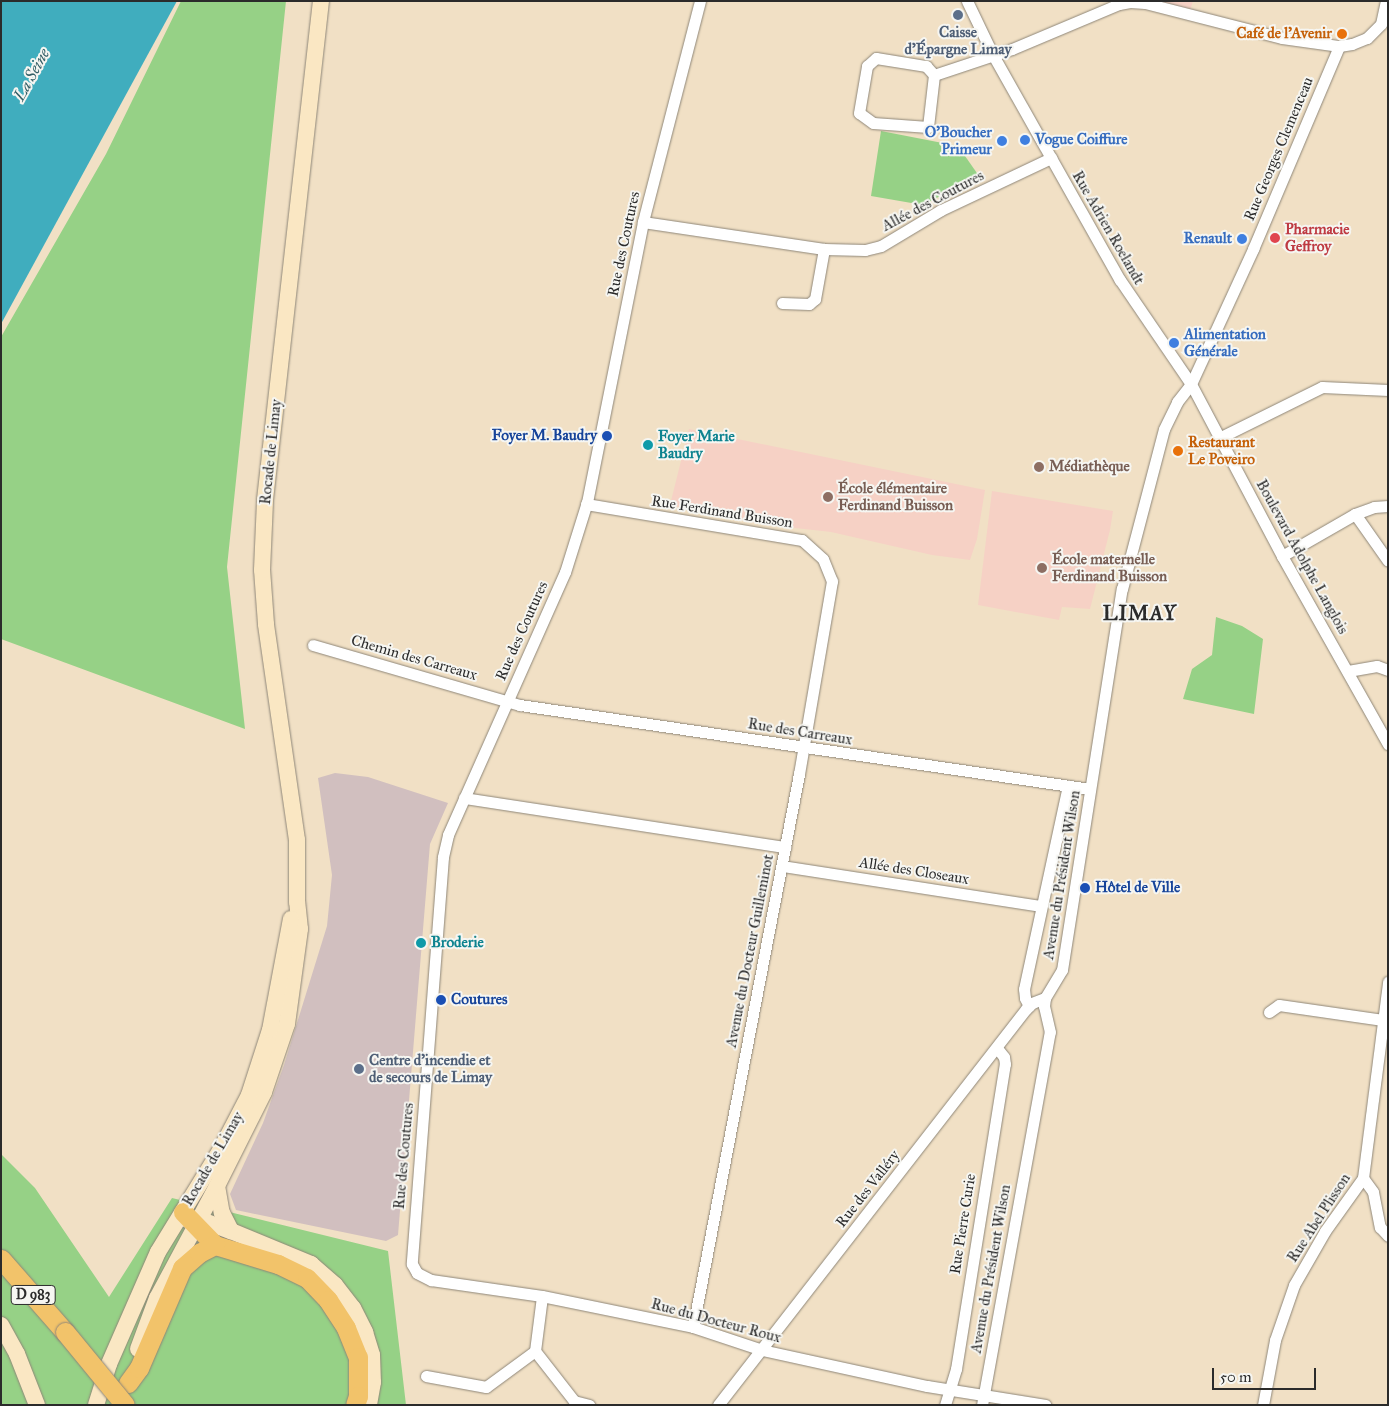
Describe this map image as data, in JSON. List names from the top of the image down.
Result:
{
  "streets": {
    "main road": ["Rocade de Limay", "D 983"],
    "street": [
      "Rue Georges Clemenceau",
      "Allée des Coutures",
      "Rue Adrien Roelandt",
      "Rue des Coutures",
      "Rue Ferdinand Buisson",
      "Boulevard Adolphe Langlois",
      "Chemin des Carreaux",
      "Rue des Carreaux",
      "Allée des Closeaux",
      "Avenue du Président Wilson",
      "Avenue du Docteur Guilleminot",
      "Rue des Valléry",
      "Rue Abel Plisson",
      "Rue Pierre Curie",
      "Rue du Docteur Roux"
    ]
  },
  "crossings": [
    ["Rue Georges Clemenceau", "Rue Adrien Roelandt"],
    ["Rue Georges Clemenceau", "Boulevard Adolphe Langlois"],
    ["Rue Georges Clemenceau", "Avenue du Président Wilson"],
    ["Allée des Coutures", "Rue Adrien Roelandt"],
    ["Allée des Coutures", "Rue des Coutures"],
    ["Rue Adrien Roelandt", "Boulevard Adolphe Langlois"],
    ["Rue Adrien Roelandt", "Avenue du Président Wilson"],
    ["Rue des Coutures", "Rue Ferdinand Buisson"],
    ["Rue des Coutures", "Chemin des Carreaux"],
    ["Rue des Coutures", "Rue des Carreaux"],
    ["Rue des Coutures", "Rue du Docteur Roux"],
    ["Rocade de Limay", "D 983"],
    ["Rue Ferdinand Buisson", "Avenue du Docteur Guilleminot"],
    ["Boulevard Adolphe Langlois", "Avenue du Président Wilson"],
    ["Chemin des Carreaux", "Rue des Carreaux"],
    ["Rue des Carreaux", "Avenue du Président Wilson"],
    ["Rue des Carreaux", "Avenue du Docteur Guilleminot"],
    ["Allée des Closeaux", "Avenue du Docteur Guilleminot"],
    ["Avenue du Président Wilson", "Rue des Valléry"],
    ["Avenue du Président Wilson", "Rue du Docteur Roux"],
    ["Avenue du Docteur Guilleminot", "Rue du Docteur Roux"],
    ["Rue des Valléry", "Rue Pierre Curie"],
    ["Rue des Valléry", "Rue du Docteur Roux"],
    ["Rue Pierre Curie", "Rue du Docteur Roux"]
  ],
  "districts": ["LIMAY"],
  "water": ["La Seine"],
  "places": [
    "Caisse d'Épargne Limay",
    "Café de l'Avenir",
    "Vogue Coiffure",
    "O’Boucher Primeur",
    "Pharmacie Geffroy",
    "Renault",
    "Alimentation Générale",
    "Foyer M. Baudry",
    "Foyer Marie Baudry",
    "Restaurant Le Poveiro",
    "Médiathèque",
    "École élémentaire Ferdinand Buisson",
    "École maternelle Ferdinand Buisson",
    "Hôtel de Ville",
    "Broderie",
    "Coutures",
    "Centre d'incendie et de secours de Limay"
  ],
  "scale_bar": "50 m"
}
